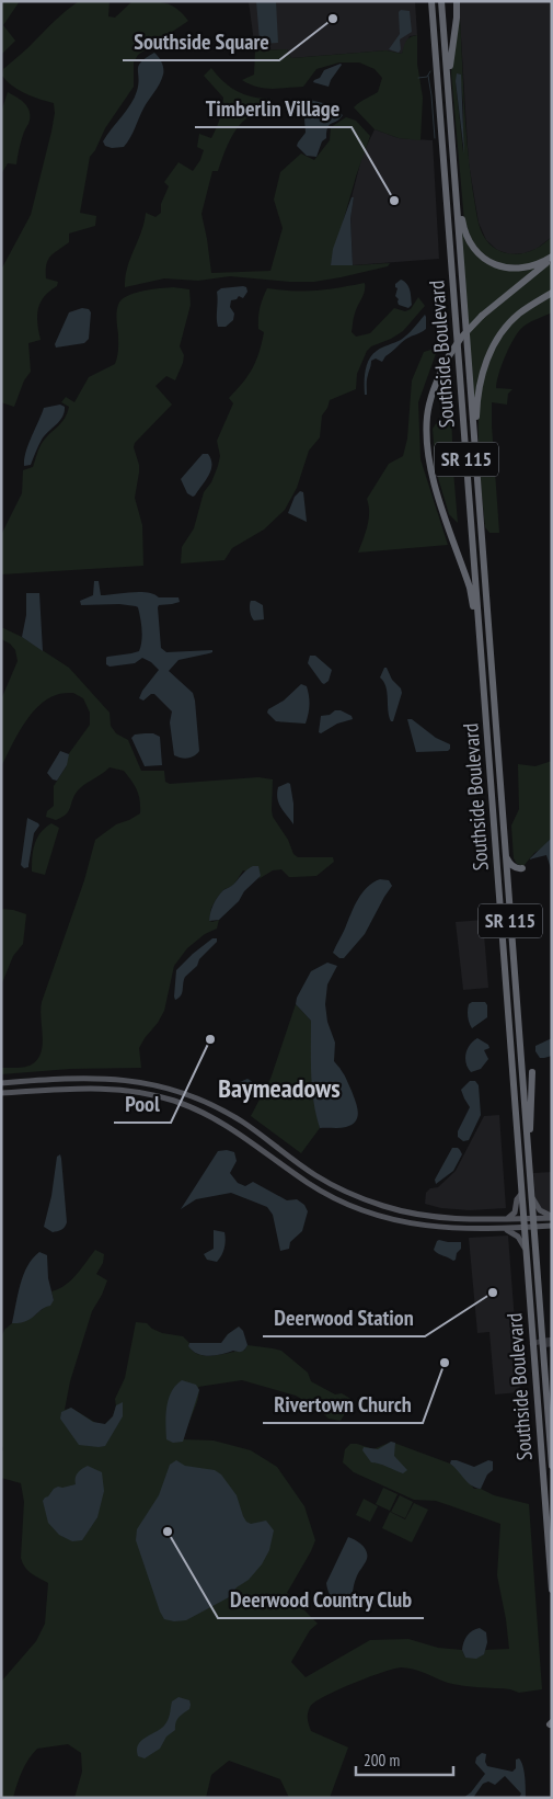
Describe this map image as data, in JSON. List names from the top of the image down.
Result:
{
  "streets": {
    "highway": ["Southside Boulevard", "SR 115"]
  },
  "districts": ["Baymeadows"],
  "places": [
    "Southside Square",
    "Timberlin Village",
    "Pool",
    "Deerwood Station",
    "Rivertown Church",
    "Deerwood Country Club"
  ],
  "scale_bar": "200 m"
}
